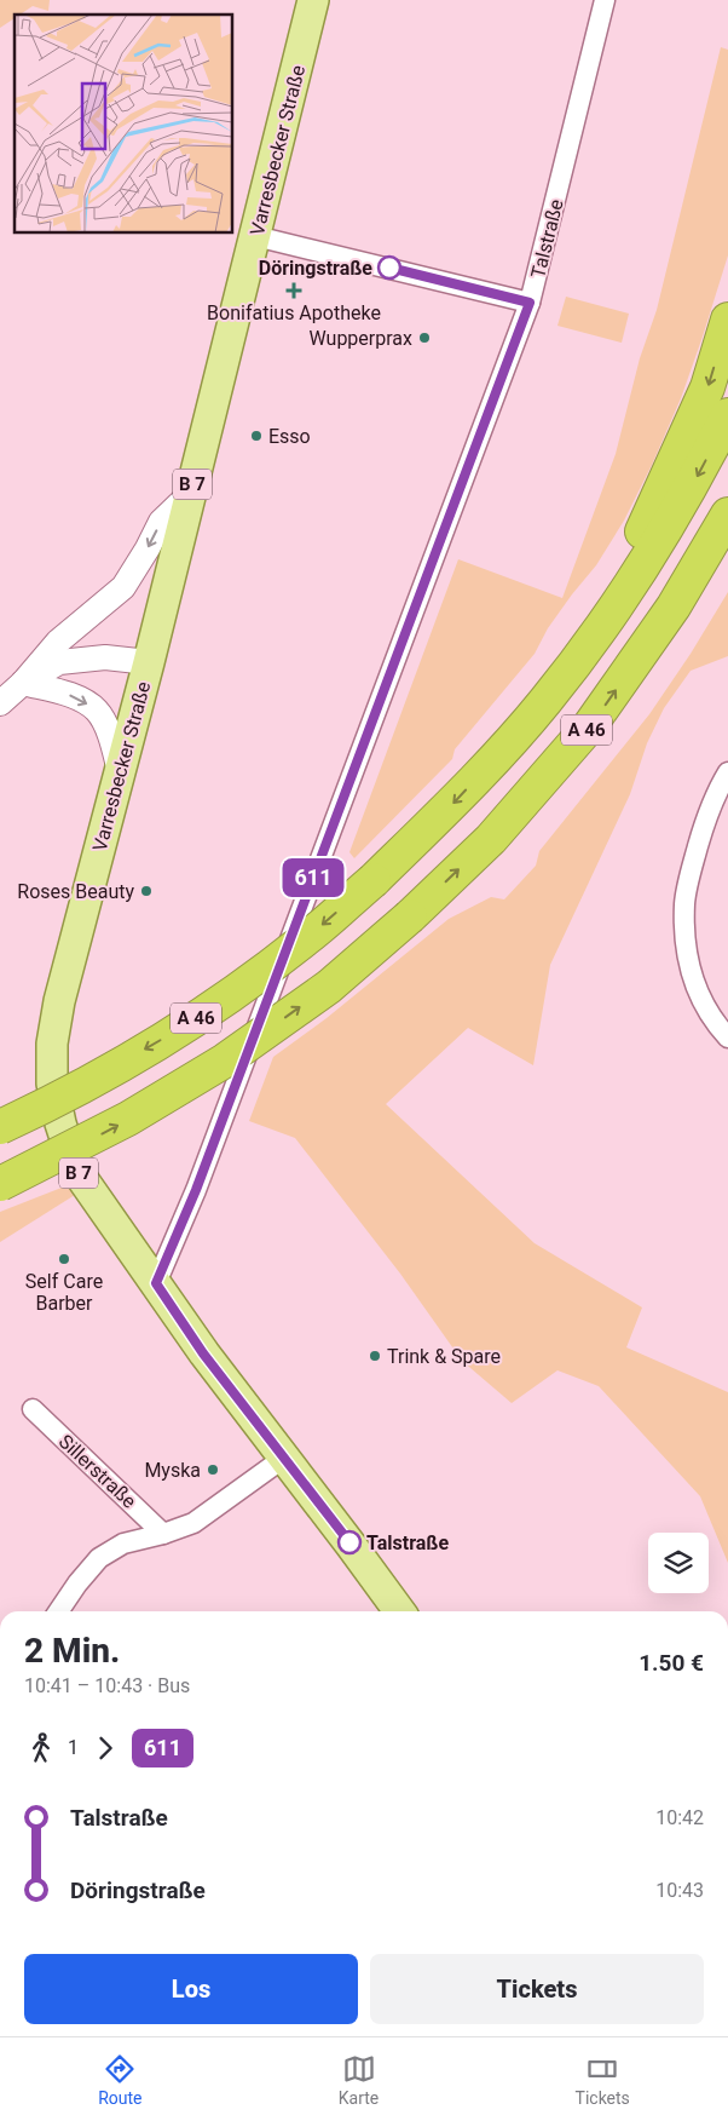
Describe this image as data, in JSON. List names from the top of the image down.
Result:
{
  "streets": {
    "highway": ["A 46"],
    "main road": ["Varresbecker Straße", "B 7"],
    "street": ["Talstraße", "Sillerstraße"]
  },
  "crossings": [
    ["Varresbecker Straße", "Talstraße"],
    ["Varresbecker Straße", "Sillerstraße"]
  ],
  "places": {
    "other": [
      "Döringstraße",
      "Wupperprax",
      "Esso",
      "Roses Beauty",
      "Self Care Barber",
      "Trink & Spare",
      "Myska",
      "Talstraße"
    ],
    "health": ["Bonifatius Apotheke"]
  },
  "lines": ["bus line 611"],
  "page": {
    "on_map": "611",
    "heading": ["2 Min.", "10:41 – 10:43 · Bus", "1.50 €"],
    "legs": ["1", "611"],
    "list": [
      {
        "name": "Talstraße",
        "value": "10:42"
      },
      {
        "name": "Döringstraße",
        "value": "10:43"
      }
    ],
    "buttons": ["Los", "Tickets"],
    "tabs": ["Route", "Karte", "Tickets"]
  }
}
